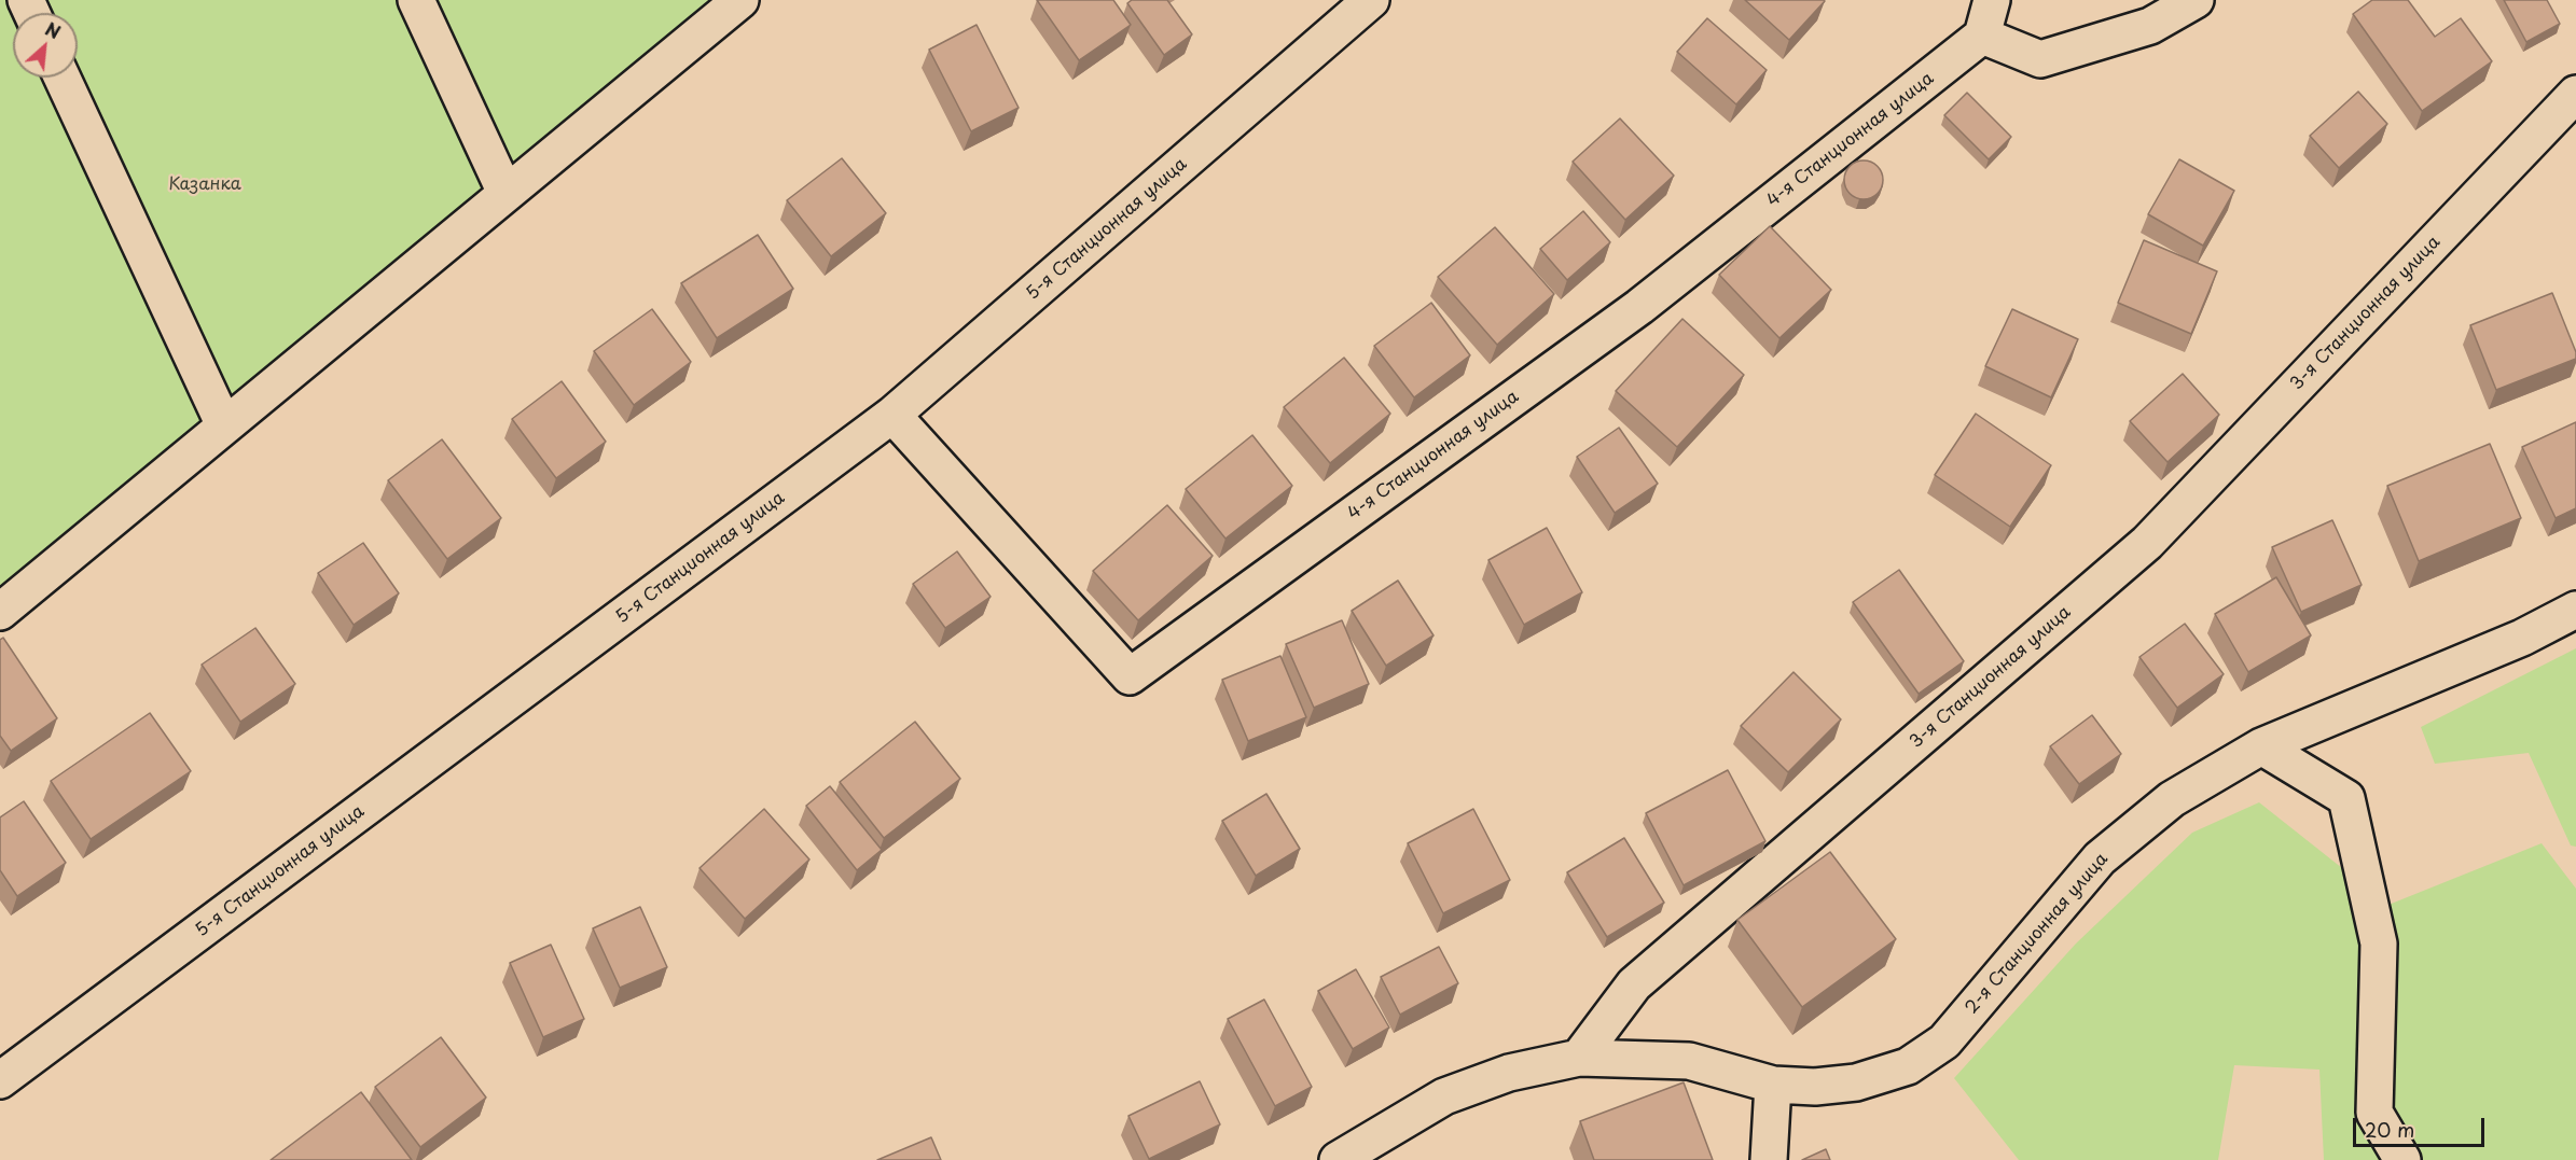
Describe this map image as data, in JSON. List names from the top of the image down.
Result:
{
  "streets": {
    "street": [
      "4-я Станционная улица",
      "5-я Станционная улица",
      "3-я Станционная улица",
      "2-я Станционная улица"
    ]
  },
  "crossings": [
    ["4-я Станционная улица", "5-я Станционная улица"],
    ["3-я Станционная улица", "2-я Станционная улица"]
  ],
  "parks": ["Казанка"],
  "scale_bar": "20 m",
  "north": "top right"
}
